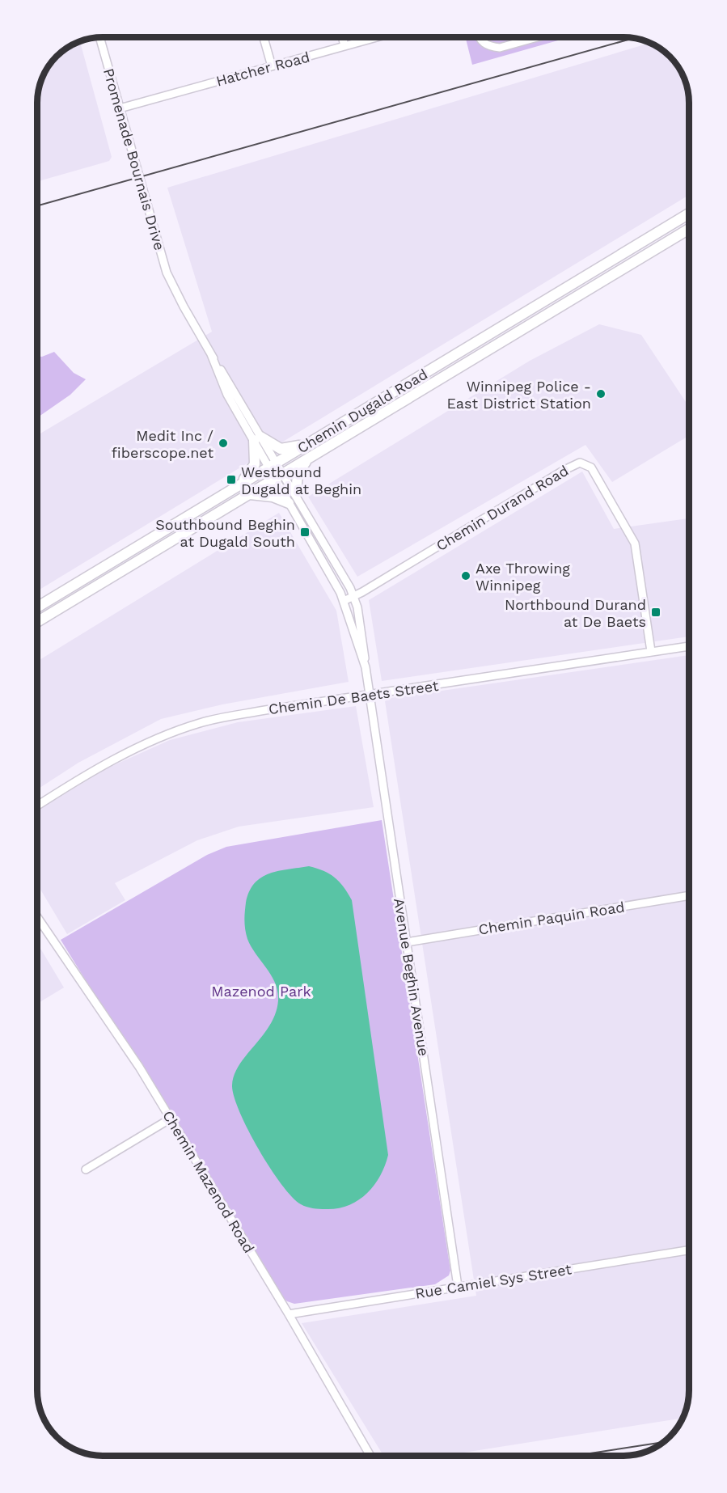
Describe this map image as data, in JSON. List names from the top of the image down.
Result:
{
  "streets": {
    "main road": ["Chemin Dugald Road"],
    "street": [
      "Hatcher Road",
      "Promenade Bournais Drive",
      "Chemin Durand Road",
      "Chemin De Baets Street",
      "Chemin Paquin Road",
      "Avenue Beghin Avenue",
      "Chemin Mazenod Road",
      "Rue Camiel Sys Street"
    ]
  },
  "crossings": [
    ["Hatcher Road", "Promenade Bournais Drive"],
    ["Chemin Dugald Road", "Avenue Beghin Avenue"],
    ["Chemin Durand Road", "Chemin De Baets Street"],
    ["Chemin Durand Road", "Avenue Beghin Avenue"],
    ["Chemin De Baets Street", "Avenue Beghin Avenue"],
    ["Chemin Paquin Road", "Avenue Beghin Avenue"],
    ["Avenue Beghin Avenue", "Rue Camiel Sys Street"],
    ["Chemin Mazenod Road", "Rue Camiel Sys Street"]
  ],
  "parks": ["Mazenod Park"],
  "places": {
    "other": ["Winnipeg Police - East District Station", "Medit Inc / fiberscope.net", "Axe Throwing Winnipeg"],
    "transit": ["Westbound Dugald at Beghin", "Southbound Beghin at Dugald South", "Northbound Durand at De Baets"]
  }
}
